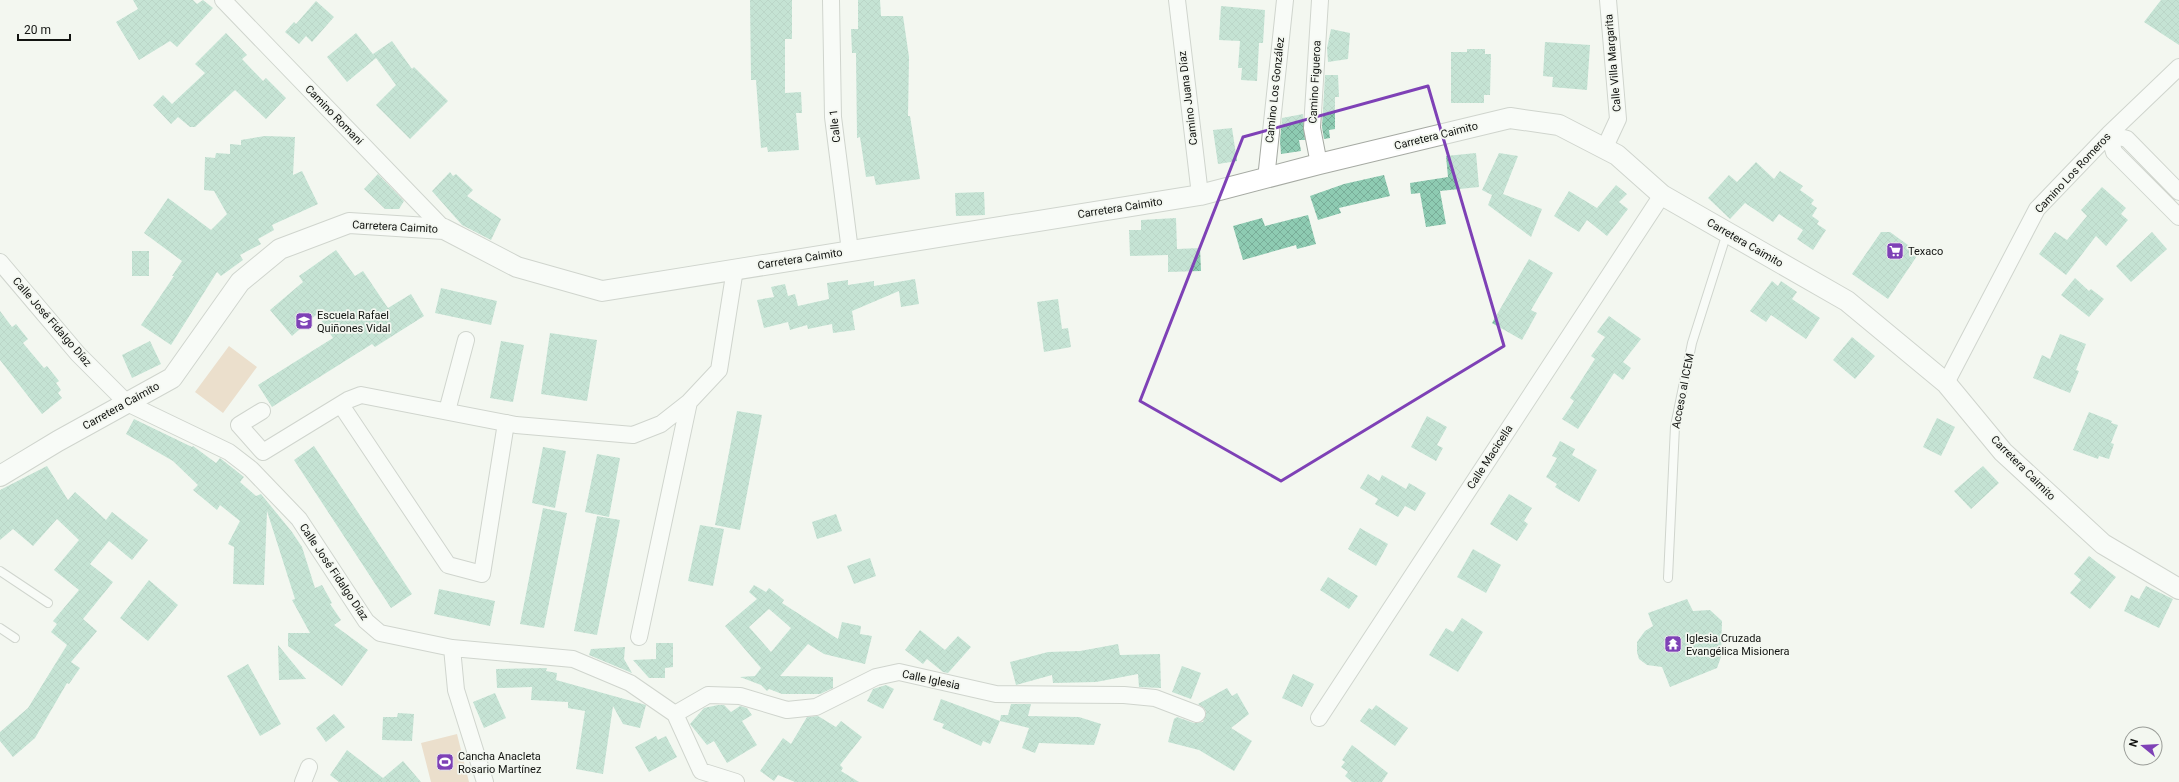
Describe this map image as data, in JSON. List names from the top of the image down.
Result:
{
  "streets": {
    "street": [
      "Calle Villa Margarita",
      "Camino Figueroa",
      "Camino Los González",
      "Camino Juana Díaz",
      "Camino Romani",
      "Calle 1",
      "Carretera Caimito",
      "Camino Los Romeros",
      "Calle José Fidalgo Díaz",
      "Calle Macicella",
      "Calle Iglesia"
    ],
    "lane": ["Acceso al ICEM"]
  },
  "crossings": [
    ["Calle Villa Margarita", "Carretera Caimito"],
    ["Camino Figueroa", "Carretera Caimito"],
    ["Camino Los González", "Carretera Caimito"],
    ["Camino Juana Díaz", "Carretera Caimito"],
    ["Camino Romani", "Carretera Caimito"],
    ["Calle 1", "Carretera Caimito"],
    ["Carretera Caimito", "Camino Los Romeros"],
    ["Carretera Caimito", "Calle José Fidalgo Díaz"],
    ["Carretera Caimito", "Acceso al ICEM"],
    ["Carretera Caimito", "Calle Macicella"],
    ["Calle José Fidalgo Díaz", "Calle Iglesia"]
  ],
  "places": {
    "supermarket": ["Texaco"],
    "school or university": ["Escuela Rafael Quiñones Vidal"],
    "temple": ["Iglesia Cruzada Evangélica Misionera"],
    "sports": ["Cancha Anacleta Rosario Martínez"]
  },
  "scale_bar": "20 m",
  "north": "left"
}
